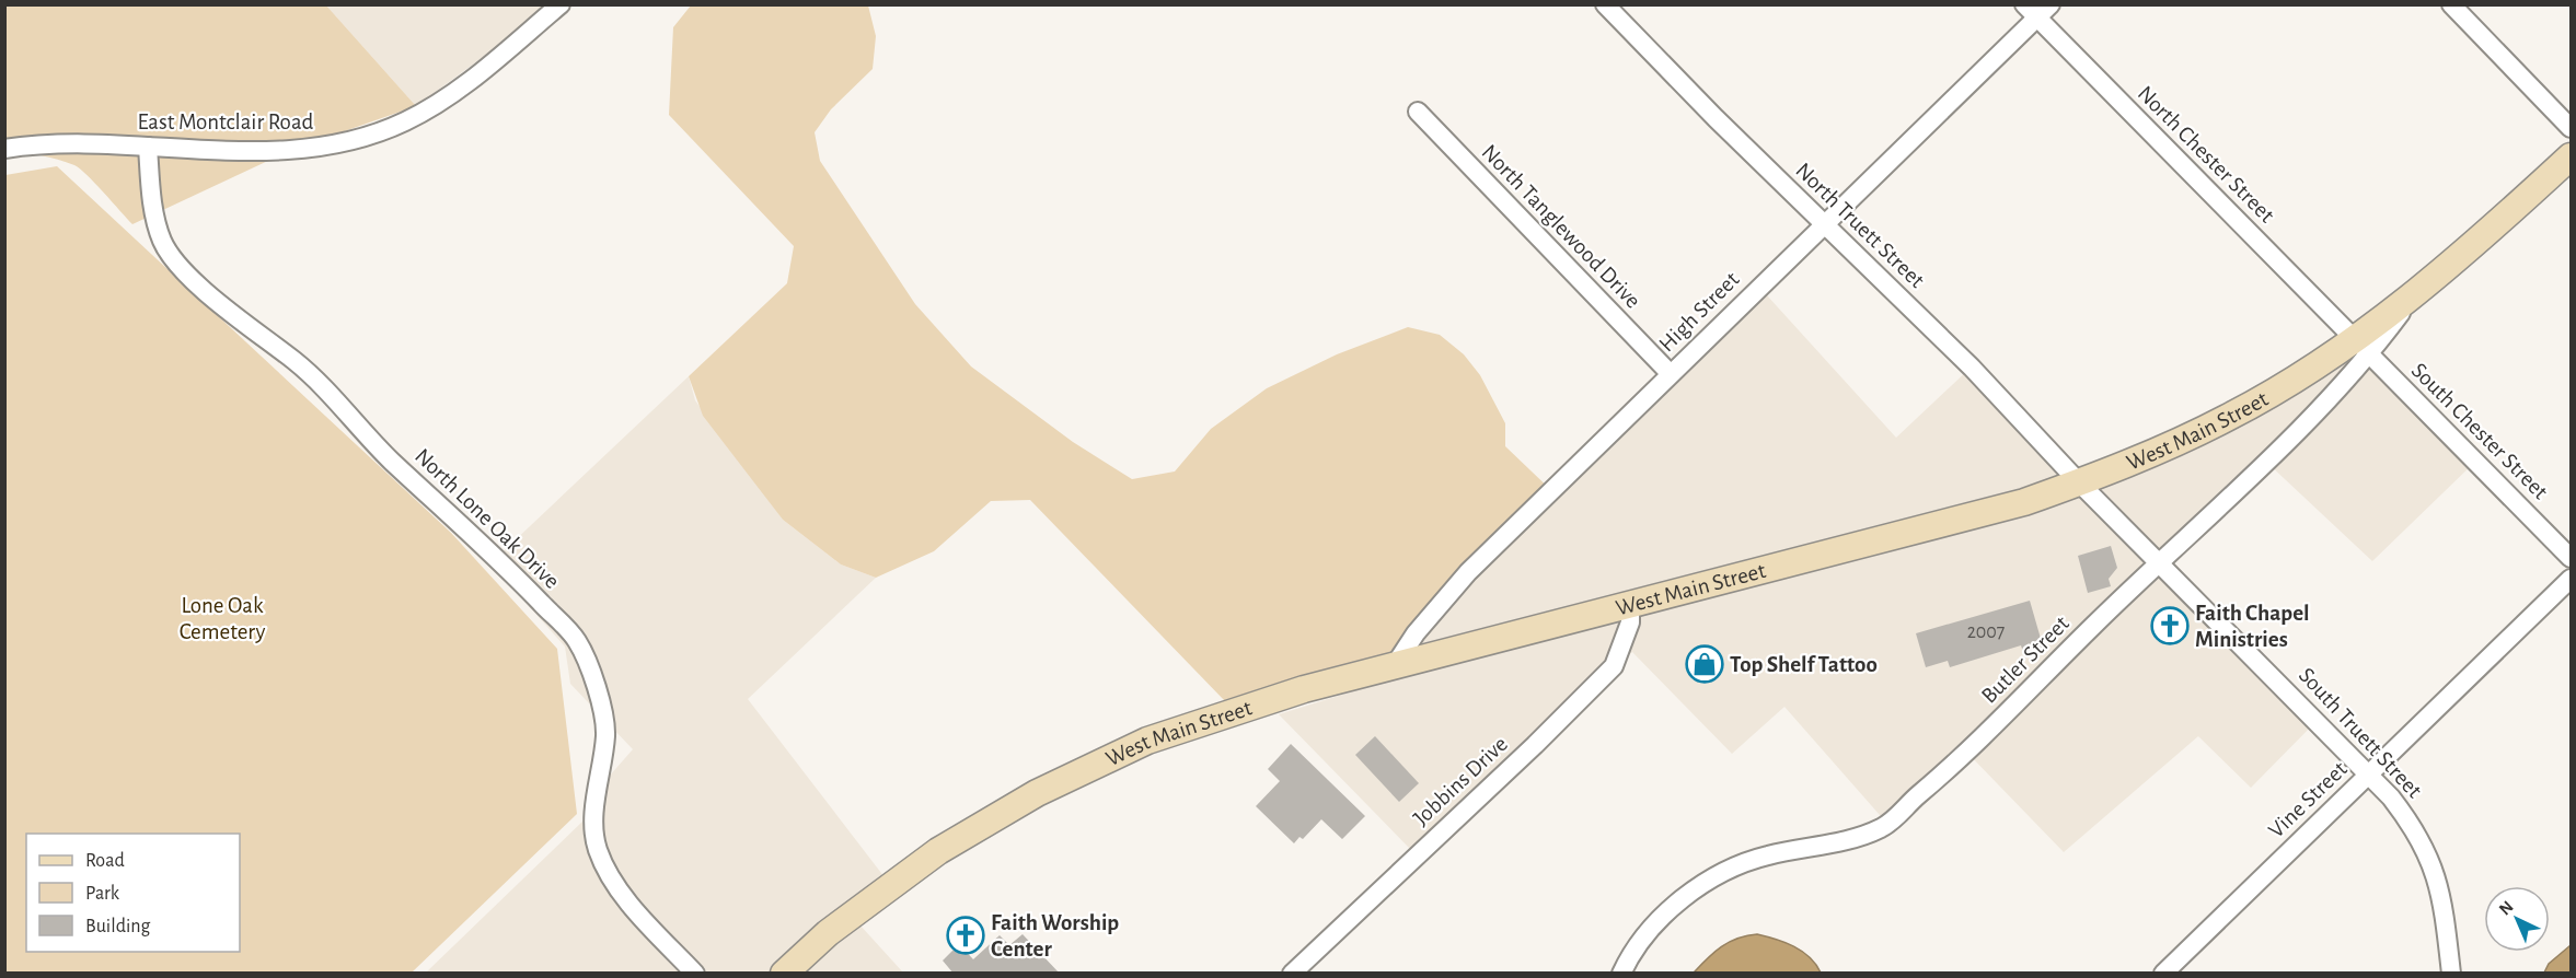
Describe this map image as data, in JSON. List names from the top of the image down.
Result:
{
  "streets": {
    "main road": ["West Main Street"],
    "street": [
      "East Montclair Road",
      "North Chester Street",
      "North Truett Street",
      "North Tanglewood Drive",
      "High Street",
      "South Chester Street",
      "North Lone Oak Drive",
      "Butler Street",
      "South Truett Street",
      "Jobbins Drive",
      "Vine Street"
    ]
  },
  "crossings": [
    ["East Montclair Road", "North Lone Oak Drive"],
    ["North Chester Street", "High Street"],
    ["North Chester Street", "West Main Street"],
    ["North Chester Street", "South Chester Street"],
    ["North Chester Street", "Butler Street"],
    ["North Truett Street", "High Street"],
    ["North Truett Street", "West Main Street"],
    ["North Truett Street", "South Truett Street"],
    ["North Tanglewood Drive", "High Street"],
    ["High Street", "West Main Street"],
    ["West Main Street", "South Chester Street"],
    ["West Main Street", "Butler Street"],
    ["West Main Street", "South Truett Street"],
    ["West Main Street", "Jobbins Drive"],
    ["South Chester Street", "Butler Street"],
    ["Butler Street", "South Truett Street"],
    ["South Truett Street", "Vine Street"]
  ],
  "parks": ["Lone Oak Cemetery"],
  "places": {
    "church": ["Faith Chapel Ministries", "Faith Worship Center"],
    "shop": ["Top Shelf Tattoo"]
  },
  "house_numbers": ["2007"],
  "legend": ["Road", "Park", "Building"],
  "north": "top left"
}
